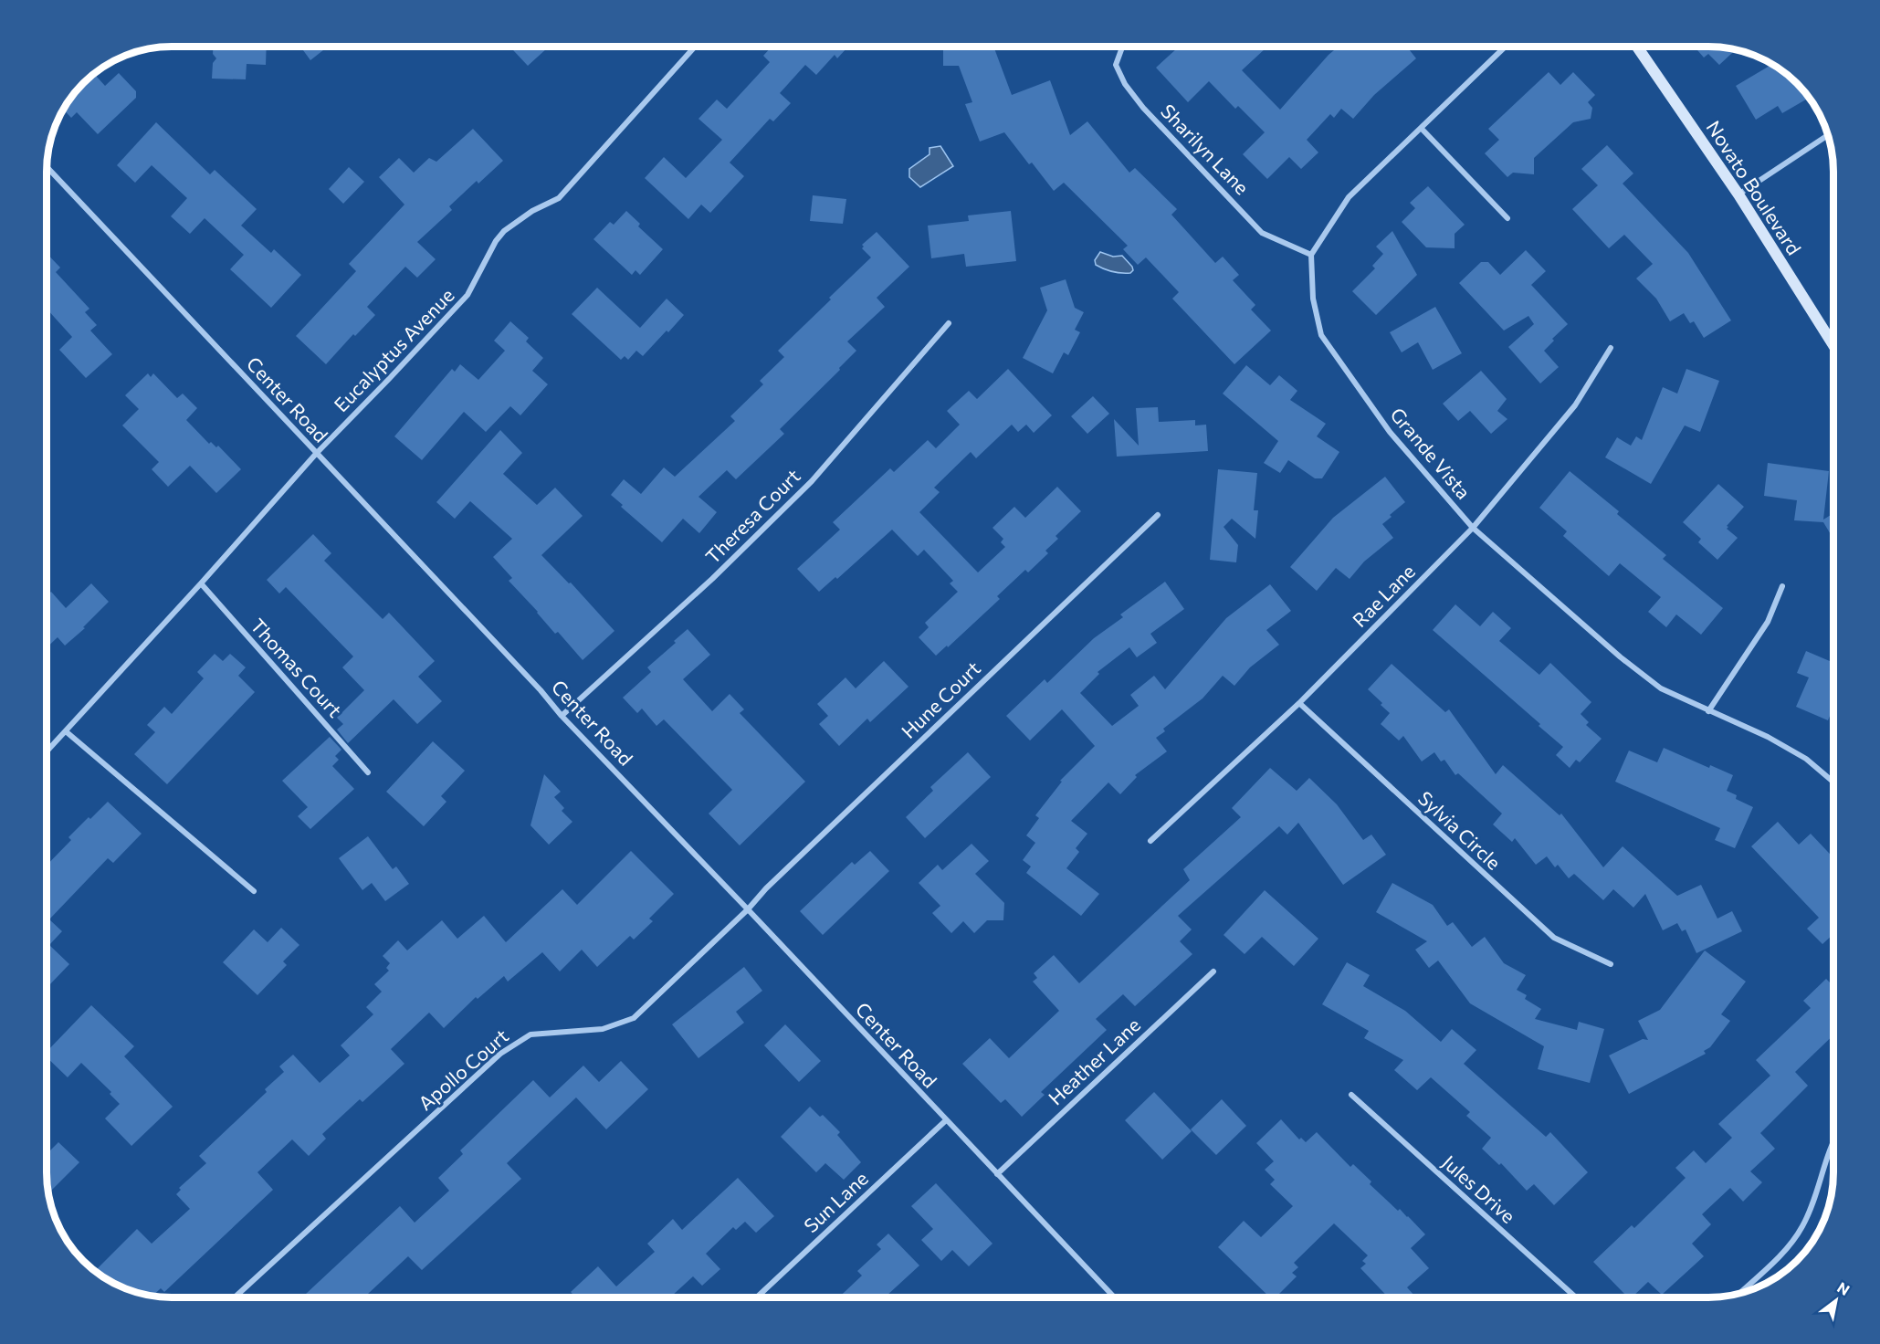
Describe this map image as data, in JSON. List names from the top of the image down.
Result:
{
  "streets": {
    "main road": ["Novato Boulevard"],
    "street": [
      "Sharilyn Lane",
      "Eucalyptus Avenue",
      "Center Road",
      "Grande Vista",
      "Theresa Court",
      "Rae Lane",
      "Thomas Court",
      "Hune Court",
      "Sylvia Circle",
      "Heather Lane",
      "Apollo Court",
      "Jules Drive",
      "Sun Lane"
    ]
  },
  "crossings": [
    ["Sharilyn Lane", "Grande Vista"],
    ["Eucalyptus Avenue", "Center Road"],
    ["Eucalyptus Avenue", "Thomas Court"],
    ["Center Road", "Theresa Court"],
    ["Center Road", "Hune Court"],
    ["Center Road", "Heather Lane"],
    ["Center Road", "Apollo Court"],
    ["Center Road", "Sun Lane"],
    ["Grande Vista", "Rae Lane"],
    ["Rae Lane", "Sylvia Circle"],
    ["Hune Court", "Apollo Court"]
  ],
  "north": "top right"
}
